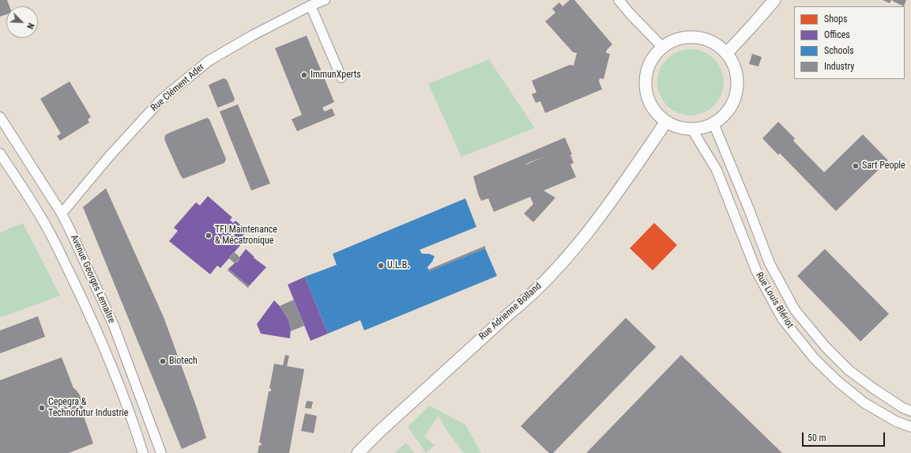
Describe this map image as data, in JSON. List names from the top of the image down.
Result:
{
  "streets": {
    "street": [
      "Rue Clément Ader",
      "Avenue Georges Lemaître",
      "Rue Louis Blériot",
      "Rue Adrienne Bolland"
    ]
  },
  "crossings": [
    ["Rue Clément Ader", "Avenue Georges Lemaître"],
    ["Rue Louis Blériot", "Rue Adrienne Bolland"]
  ],
  "places": [
    "ImmunXperts",
    "Sart People",
    "TFI Maintenance & Mécatronique",
    "U.L.B.",
    "Biotech",
    "Cepegra & Technofutur Industrie"
  ],
  "legend": [
    "Shops",
    "Offices",
    "Schools",
    "Industry"
  ],
  "scale_bar": "50 m",
  "north": "bottom right"
}
